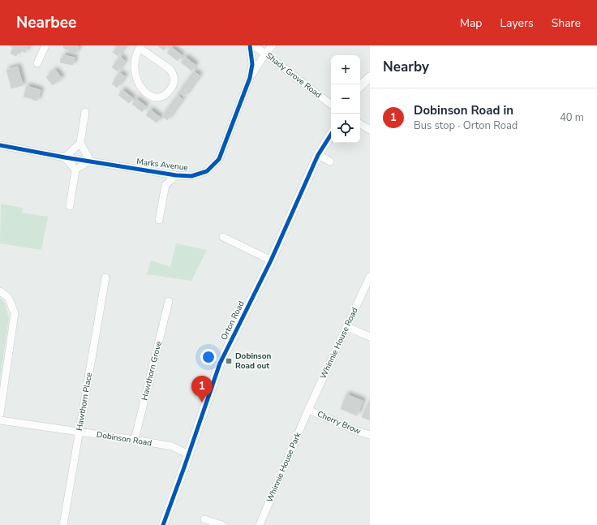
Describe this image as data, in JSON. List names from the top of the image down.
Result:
{
  "streets": {
    "street": [
      "Shady Grove Road",
      "Marks Avenue",
      "Orton Road",
      "Whinnie House Road",
      "Hawthorn Grove",
      "Hawthorn Place",
      "Cherry Brow",
      "Dobinson Road",
      "Whinnie House Park"
    ]
  },
  "crossings": [
    ["Shady Grove Road", "Marks Avenue"],
    ["Orton Road", "Dobinson Road"],
    ["Whinnie House Road", "Cherry Brow"],
    ["Whinnie House Road", "Whinnie House Park"],
    ["Hawthorn Grove", "Dobinson Road"],
    ["Hawthorn Place", "Dobinson Road"],
    ["Cherry Brow", "Whinnie House Park"]
  ],
  "places": {
    "transit": ["Dobinson Road out"]
  },
  "page": {
    "header": "Nearbee",
    "nav": ["Map", "Layers", "Share"],
    "heading": "Nearby",
    "map_buttons": ["+", "−"],
    "list": [
      {
        "mark": "1",
        "name": "Dobinson Road in",
        "note": "Bus stop · Orton Road",
        "value": "40 m"
      }
    ],
    "pins": "1"
  }
}
